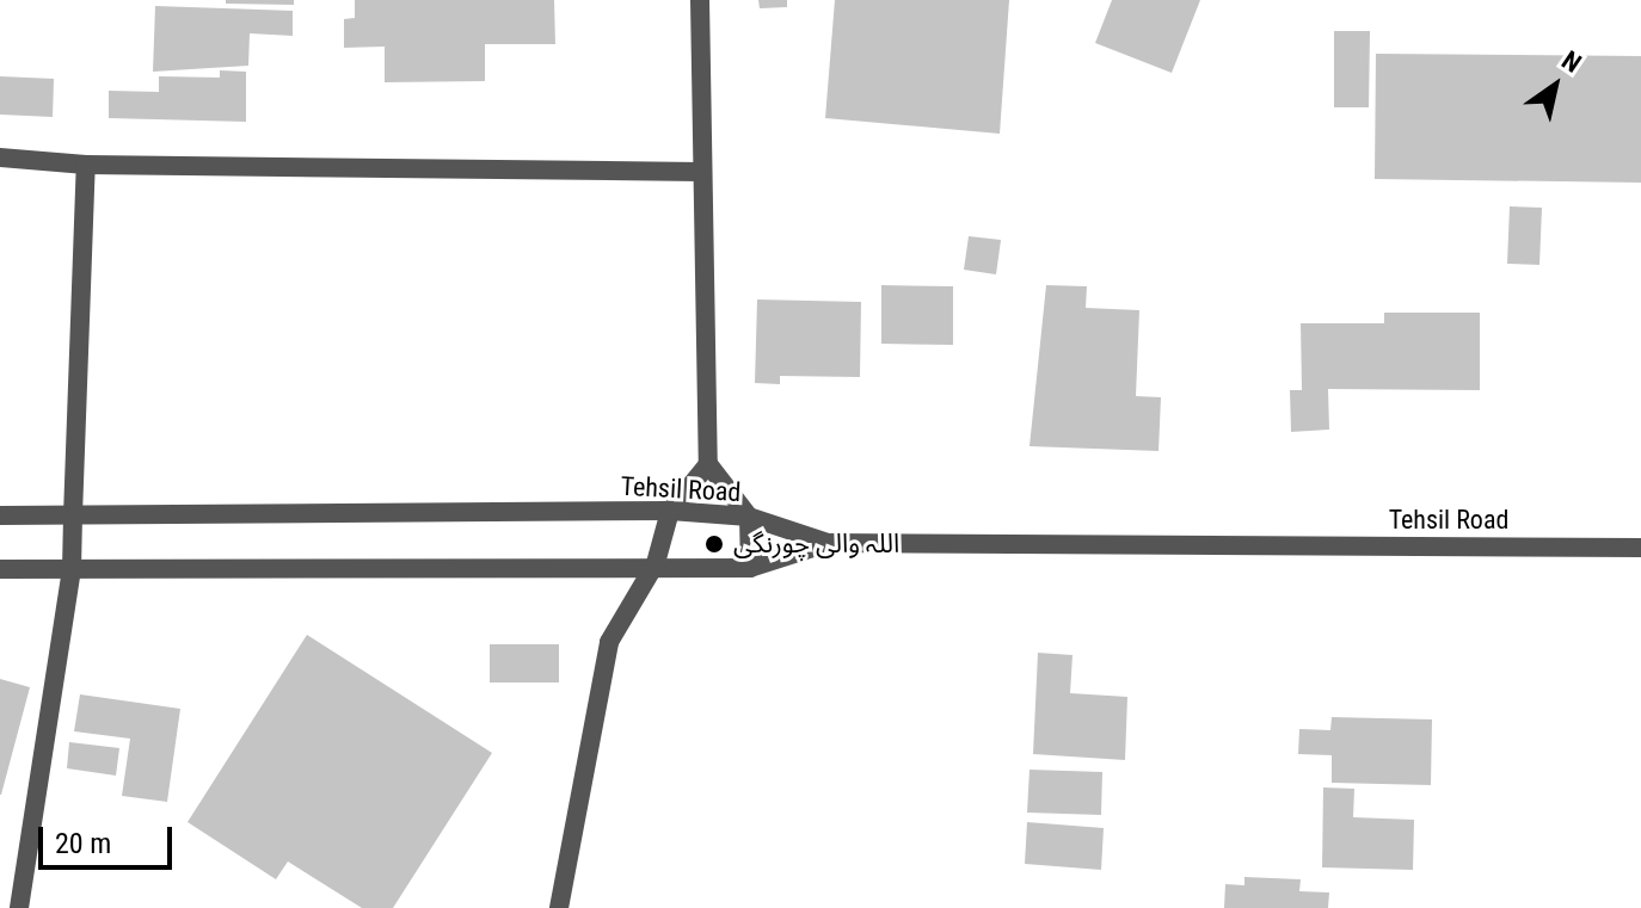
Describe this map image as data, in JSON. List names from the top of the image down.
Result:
{
  "streets": {
    "street": ["Tehsil Road"]
  },
  "places": ["اللہ والی چورنگی"],
  "scale_bar": "20 m",
  "north": "top right"
}
